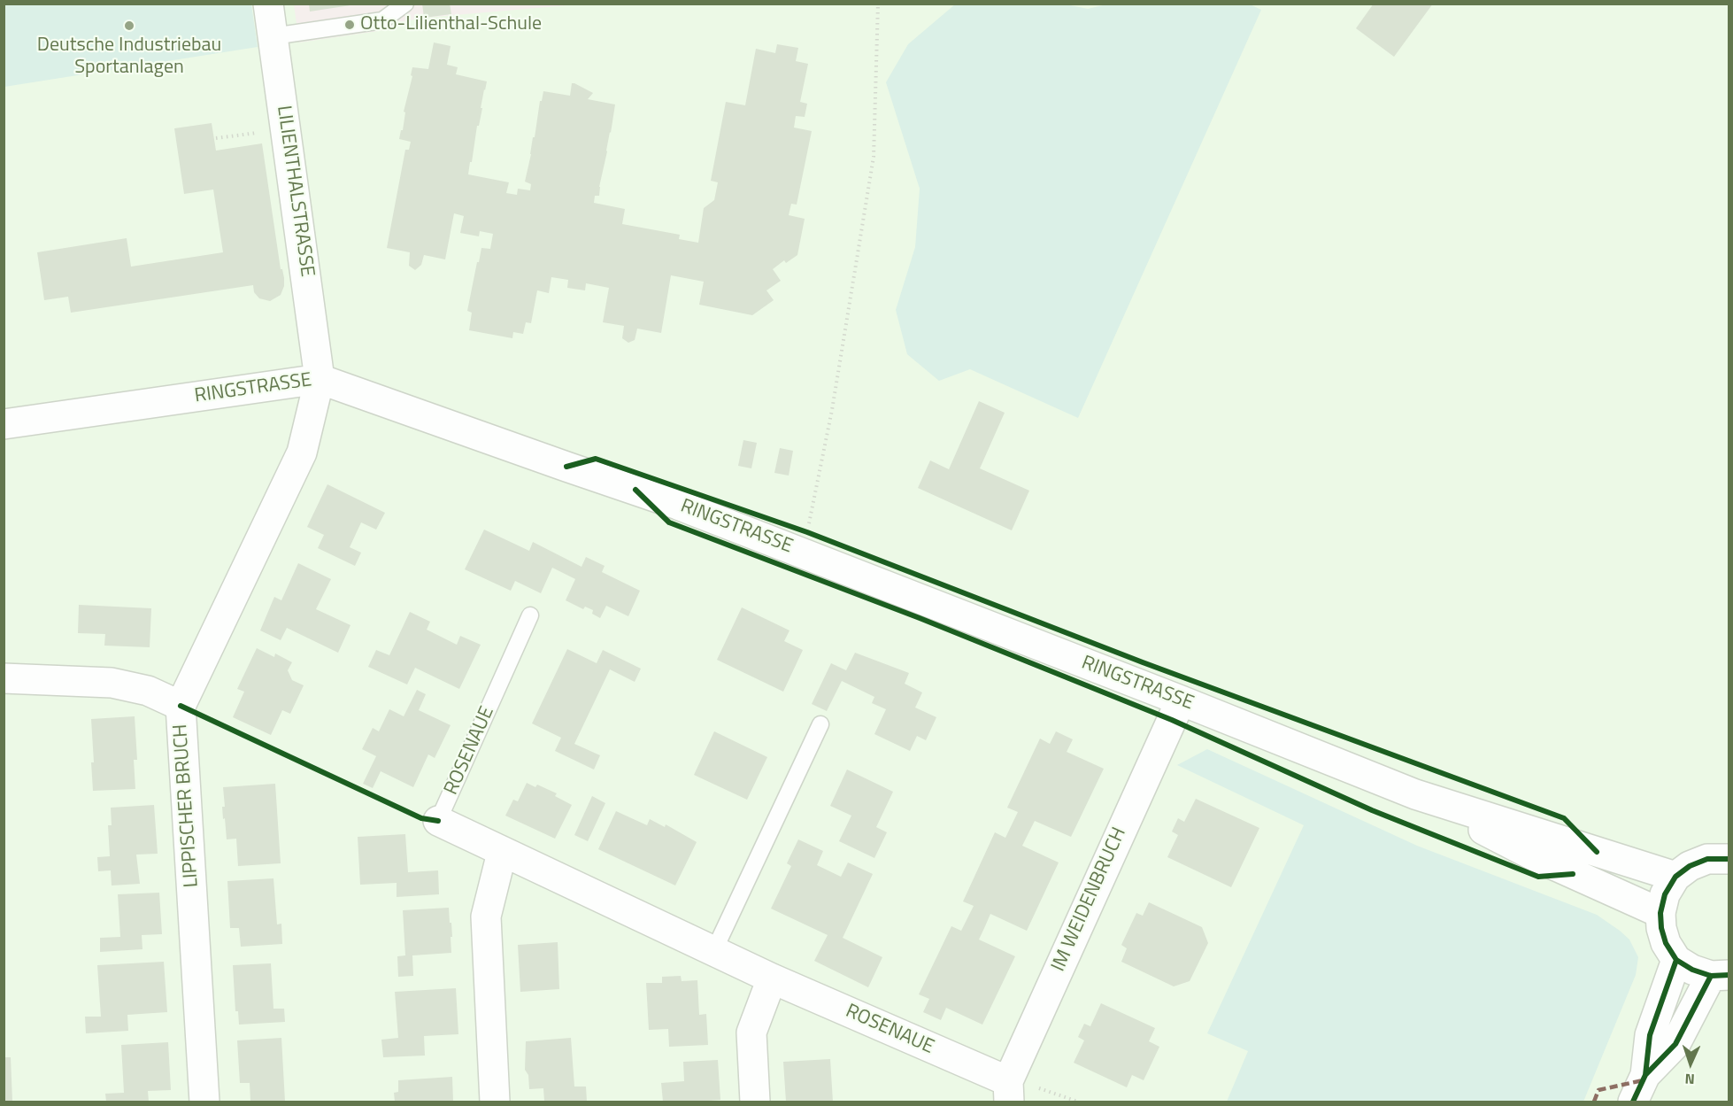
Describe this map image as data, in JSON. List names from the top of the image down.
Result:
{
  "streets": {
    "street": [
      "LILIENTHALSTRASSE",
      "RINGSTRASSE",
      "ROSENAUE",
      "LIPPISCHER BRUCH",
      "IM WEIDENBRUCH"
    ]
  },
  "crossings": [
    ["LILIENTHALSTRASSE", "RINGSTRASSE"],
    ["LILIENTHALSTRASSE", "LIPPISCHER BRUCH"],
    ["RINGSTRASSE", "LIPPISCHER BRUCH"],
    ["RINGSTRASSE", "IM WEIDENBRUCH"],
    ["ROSENAUE", "IM WEIDENBRUCH"]
  ],
  "places": ["Otto-Lilienthal-Schule", "Deutsche Industriebau Sportanlagen"],
  "north": "bottom"
}
